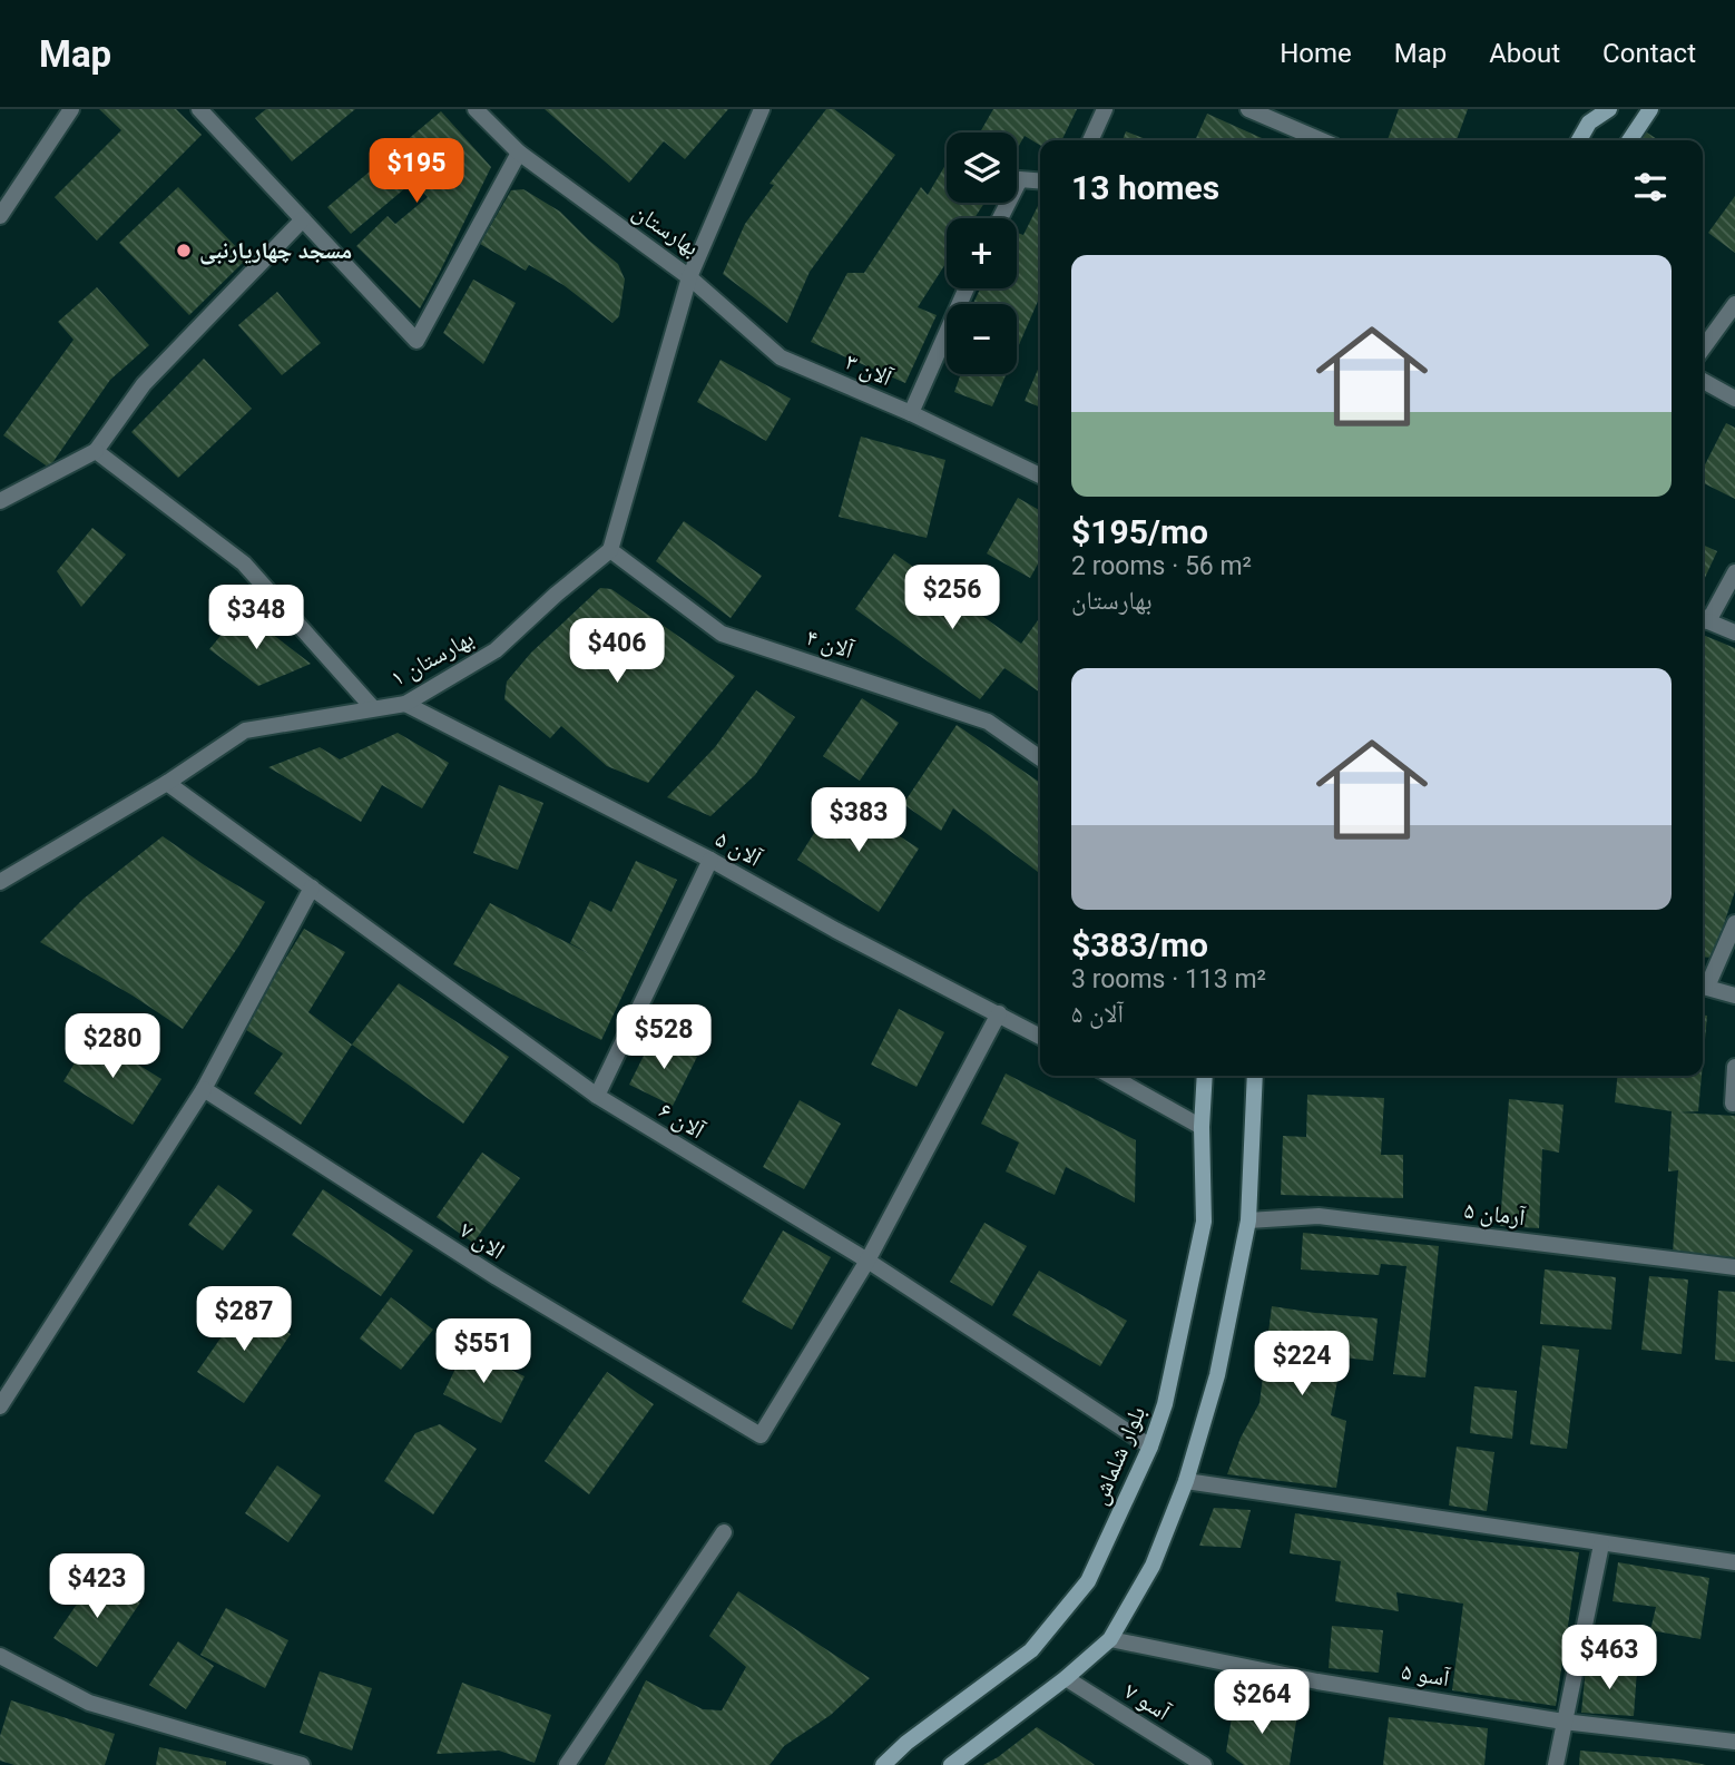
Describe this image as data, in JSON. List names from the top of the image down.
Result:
{
  "streets": {
    "main road": ["بلوار شلماش"],
    "street": [
      "بهارستان",
      "آلان ۳",
      "آلان ۴",
      "بهارستان ۱",
      "آلان ۵",
      "آلان ۶",
      "آرمان ۵",
      "الان ۷",
      "آسو ۵",
      "آسو ۷"
    ]
  },
  "crossings": [
    ["بهارستان", "آلان ۳"],
    ["آلان ۴", "بهارستان ۱"],
    ["بهارستان ۱", "آلان ۵"],
    ["بهارستان ۱", "آلان ۶"],
    ["آلان ۶", "الان ۷"],
    ["آلان ۶", "بلوار شلماش"]
  ],
  "places": ["مسجد چهاریارنبی"],
  "page": {
    "header": "Map",
    "nav": [
      "Home",
      "Map",
      "About",
      "Contact"
    ],
    "map_buttons": ["+", "−"],
    "price": [
      "$195",
      "$256",
      "$348",
      "$406",
      "$383",
      "$528",
      "$280",
      "$287",
      "$551",
      "$224",
      "$423",
      "$463",
      "$264"
    ],
    "heading": "13 homes",
    "list": [
      {
        "name": "$195/mo",
        "note": "2 rooms · 56 m² · بهارستان"
      },
      {
        "name": "$383/mo",
        "note": "3 rooms · 113 m² · آلان ۵"
      }
    ]
  }
}
